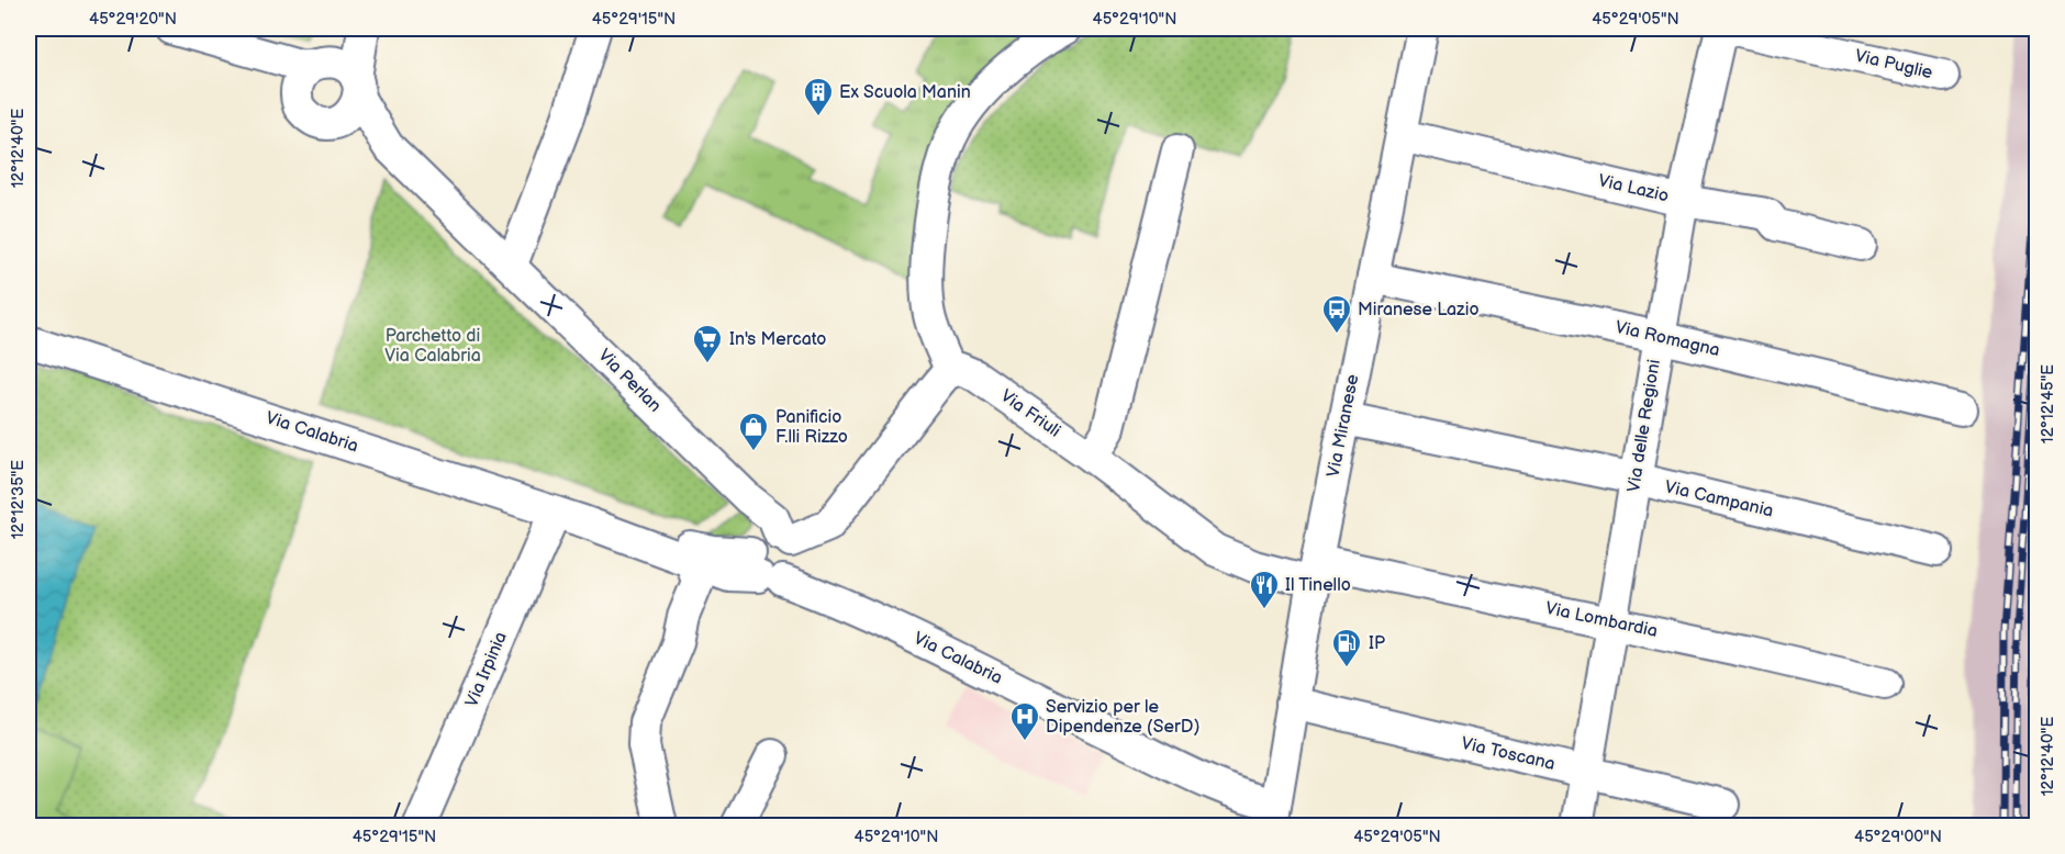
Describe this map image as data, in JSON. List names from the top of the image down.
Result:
{
  "streets": {
    "street": [
      "Via Puglie",
      "Via Lazio",
      "Via Romagna",
      "Via Perlan",
      "Via Friuli",
      "Via Miranese",
      "Via delle Regioni",
      "Via Calabria",
      "Via Campania",
      "Via Lombardia",
      "Via Irpinia",
      "Via Toscana"
    ]
  },
  "crossings": [
    ["Via Lazio", "Via Miranese"],
    ["Via Lazio", "Via delle Regioni"],
    ["Via Romagna", "Via Miranese"],
    ["Via Romagna", "Via delle Regioni"],
    ["Via Perlan", "Via Calabria"],
    ["Via Friuli", "Via Miranese"],
    ["Via Friuli", "Via Lombardia"],
    ["Via Miranese", "Via Calabria"],
    ["Via Miranese", "Via Campania"],
    ["Via Miranese", "Via Lombardia"],
    ["Via Miranese", "Via Toscana"],
    ["Via delle Regioni", "Via Campania"],
    ["Via delle Regioni", "Via Lombardia"],
    ["Via delle Regioni", "Via Toscana"],
    ["Via Calabria", "Via Irpinia"]
  ],
  "parks": ["Parchetto di Via Calabria"],
  "places": {
    "building": ["Ex Scuola Manin"],
    "bus stop": ["Miranese Lazio"],
    "supermarket": ["In's Mercato"],
    "shop": ["Panificio F.lli Rizzo"],
    "restaurant": ["Il Tinello"],
    "fuel station": ["IP"],
    "hospital": ["Servizio per le Dipendenze (SerD)"]
  },
  "coordinates": [
    "45°29'20\"N",
    "45°29'15\"N",
    "45°29'10\"N",
    "45°29'05\"N",
    "12°12'40\"E",
    "12°12'45\"E",
    "12°12'35\"E",
    "45°29'00\"N"
  ]
}
